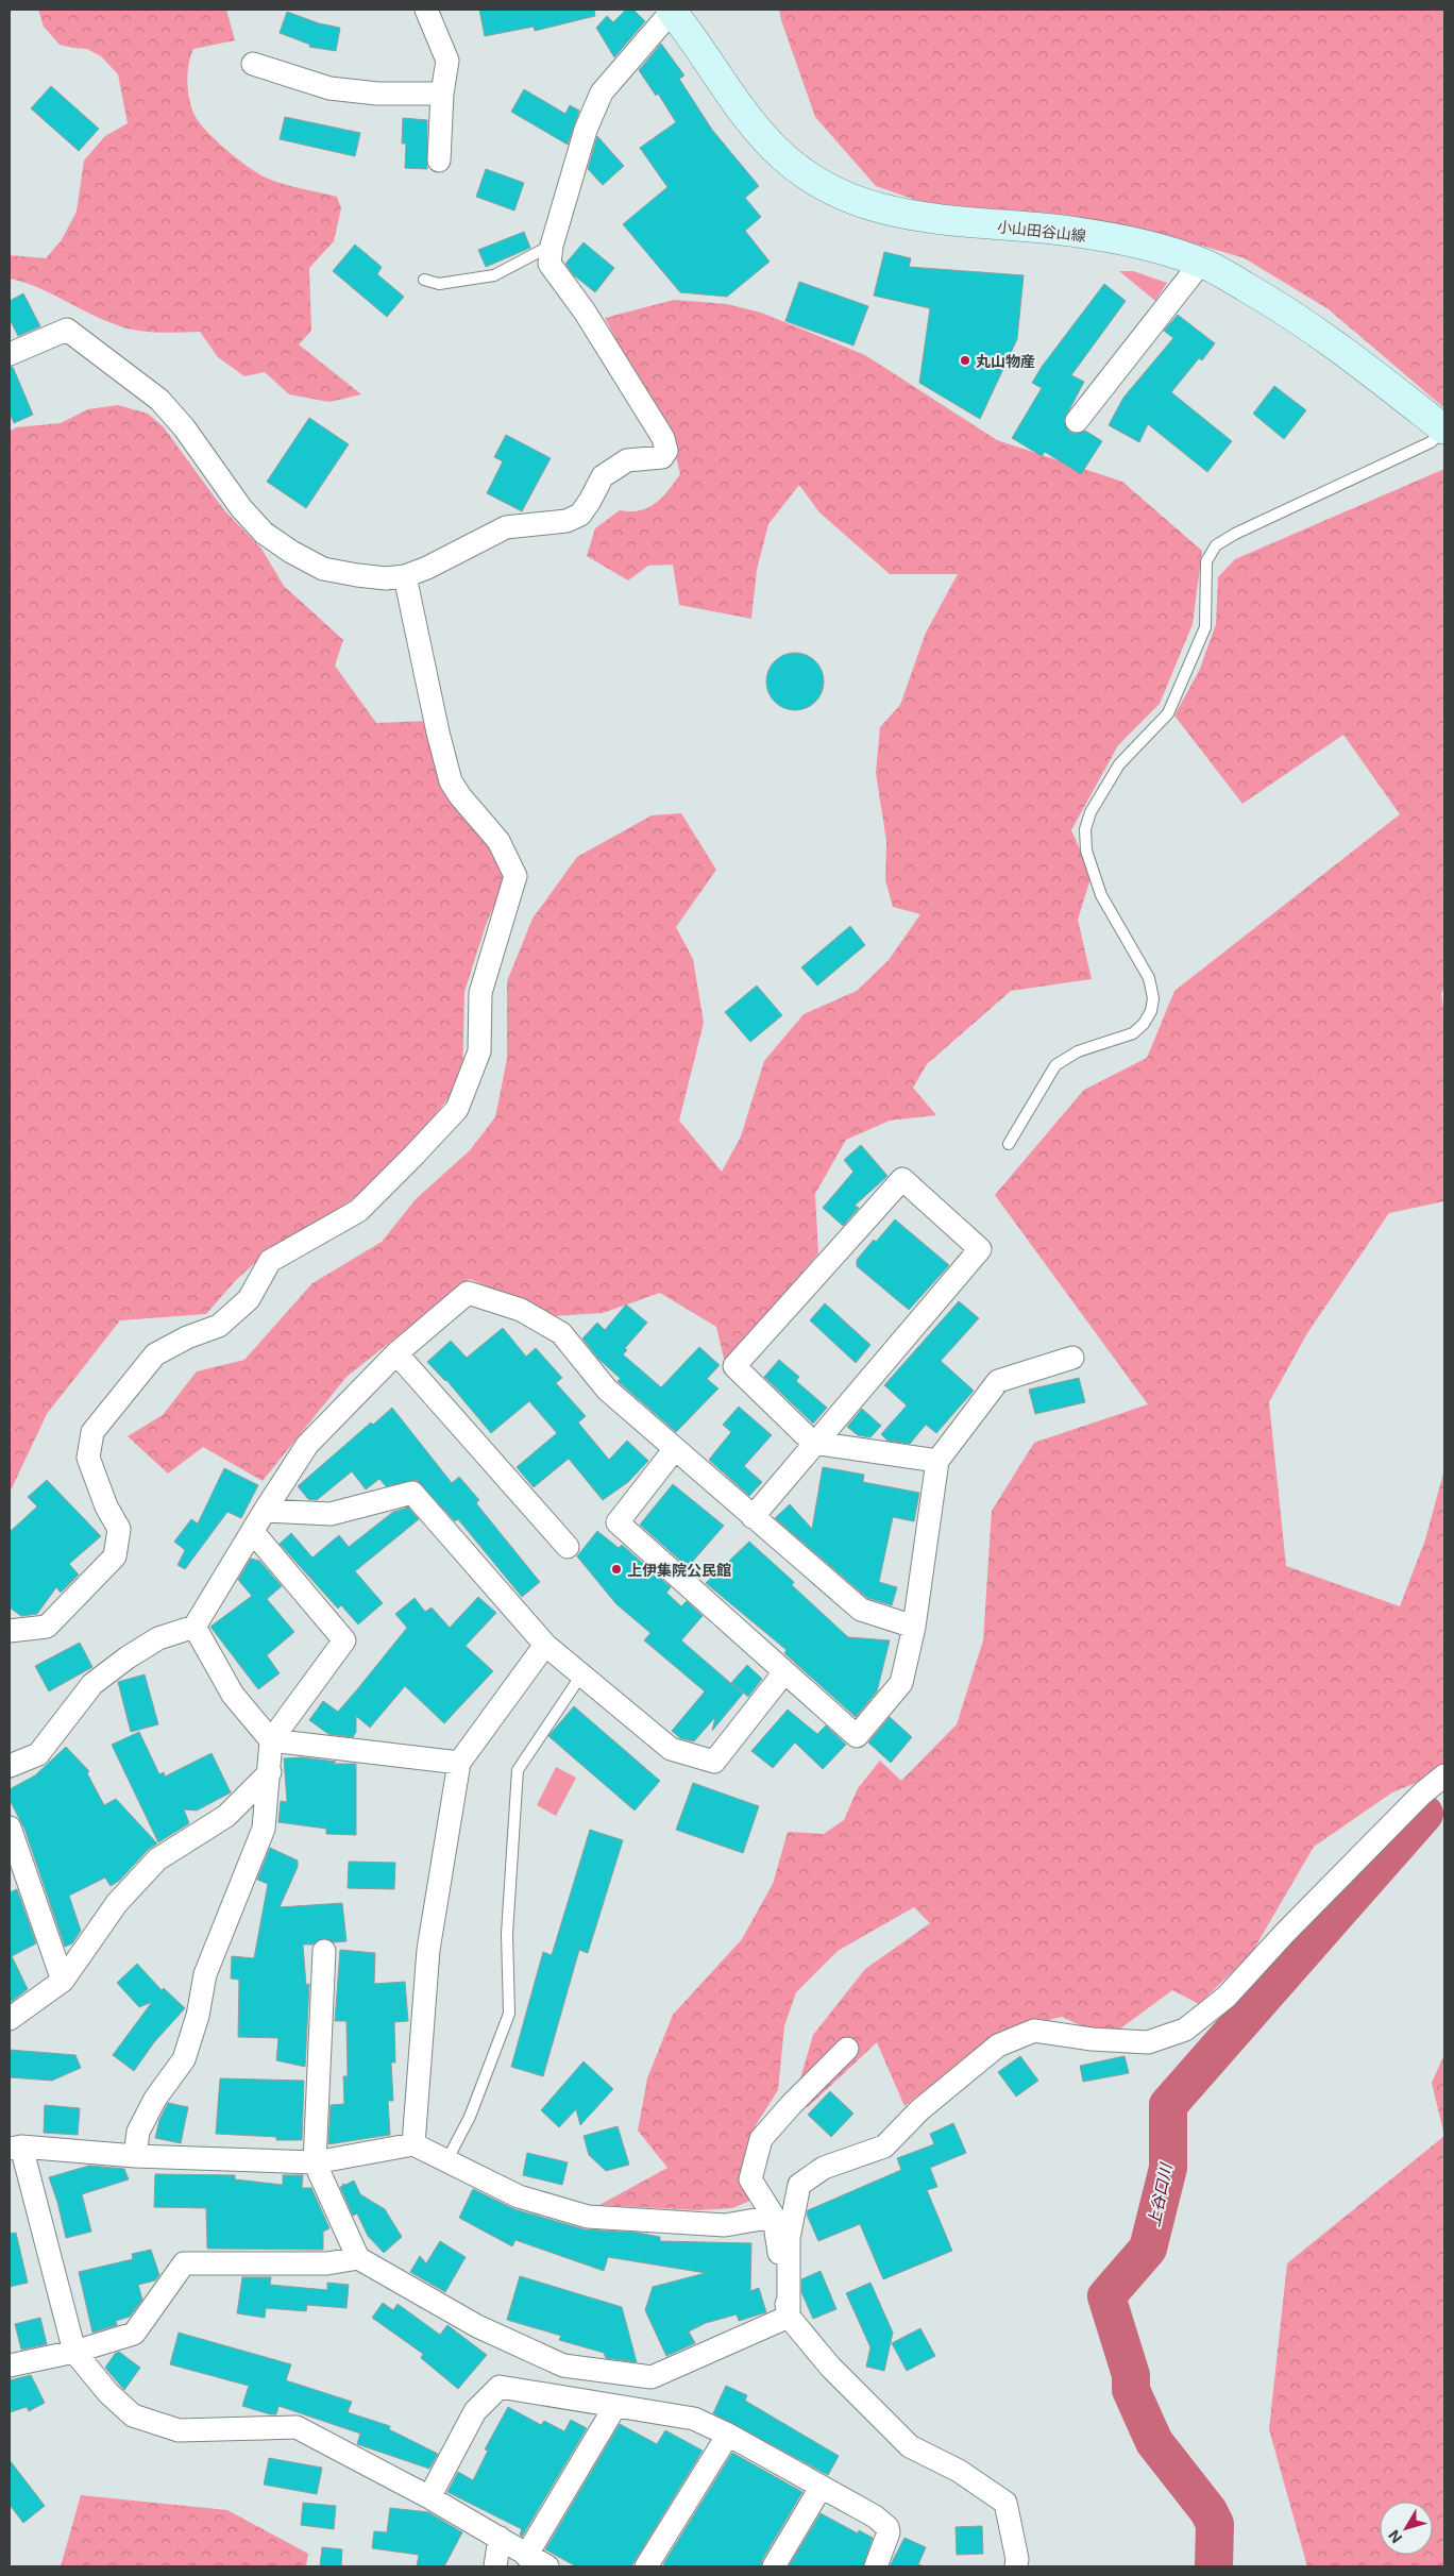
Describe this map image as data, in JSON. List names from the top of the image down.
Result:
{
  "streets": {
    "main road": ["小山田谷山線"]
  },
  "water": ["上谷口川"],
  "places": ["丸山物産", "上伊集院公民館"],
  "north": "bottom left"
}
